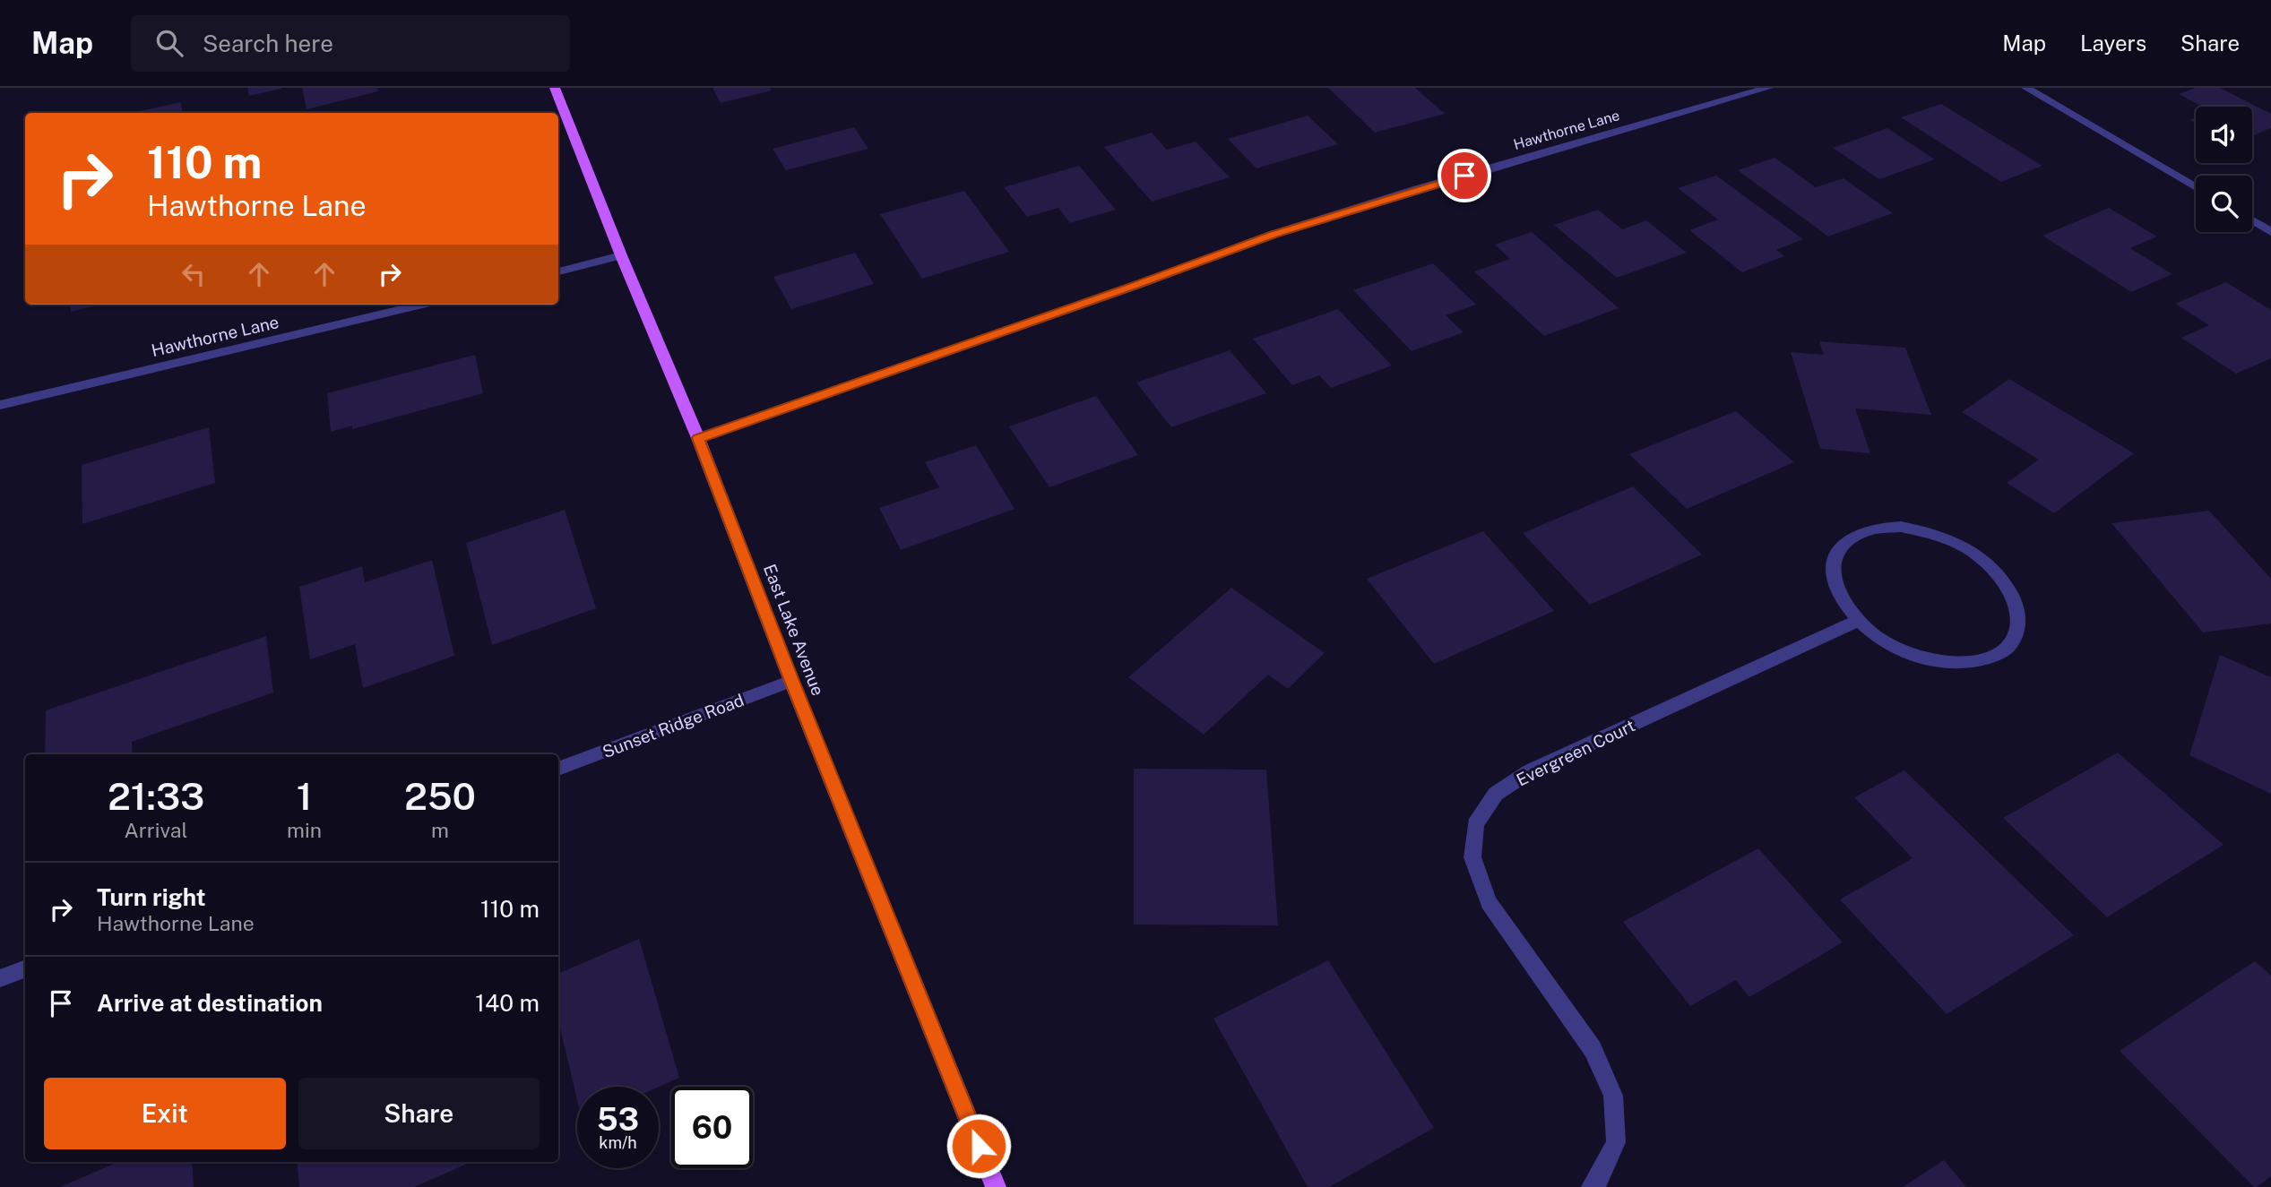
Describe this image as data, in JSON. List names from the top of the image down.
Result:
{
  "streets": {
    "main road": ["East Lake Avenue"],
    "street": ["Hawthorne Lane", "Sunset Ridge Road", "Evergreen Court"]
  },
  "crossings": [
    ["Hawthorne Lane", "East Lake Avenue"],
    ["East Lake Avenue", "Sunset Ridge Road"]
  ],
  "page": {
    "header": "Map",
    "search": "Search here",
    "nav": ["Map", "Layers", "Share"],
    "turn": ["110 m", "Hawthorne Lane"],
    "eta": [
      "21:33",
      "Arrival",
      "1",
      "min",
      "250",
      "m"
    ],
    "list": [
      {
        "name": "Turn right",
        "note": "Hawthorne Lane",
        "value": "110 m"
      },
      {
        "name": "Arrive at destination",
        "value": "140 m"
      }
    ],
    "buttons": ["Exit", "Share"],
    "speed": "53 km/h",
    "limit": "60"
  }
}
